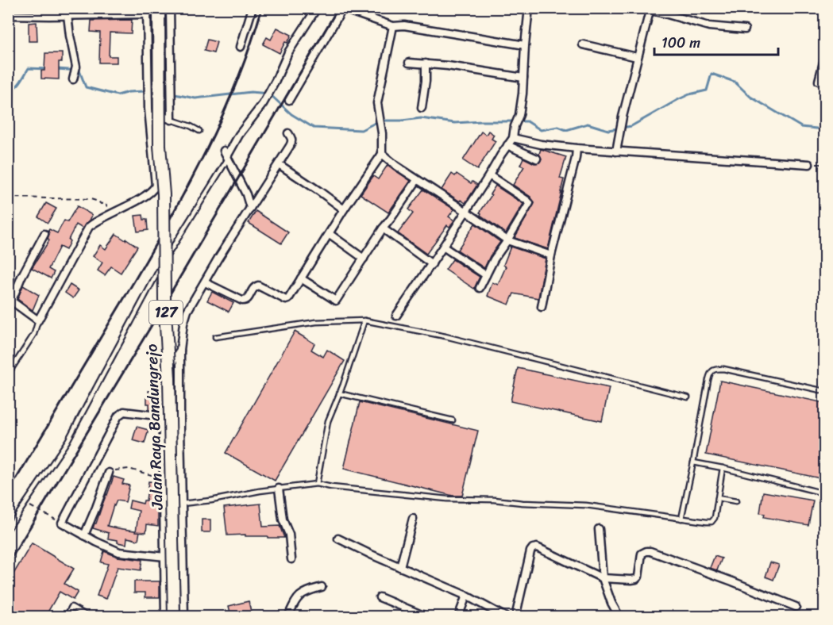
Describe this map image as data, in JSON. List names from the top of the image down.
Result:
{
  "streets": {
    "main road": ["127", "Jalan Raya Bandungrejo"]
  },
  "scale_bar": "100 m"
}
